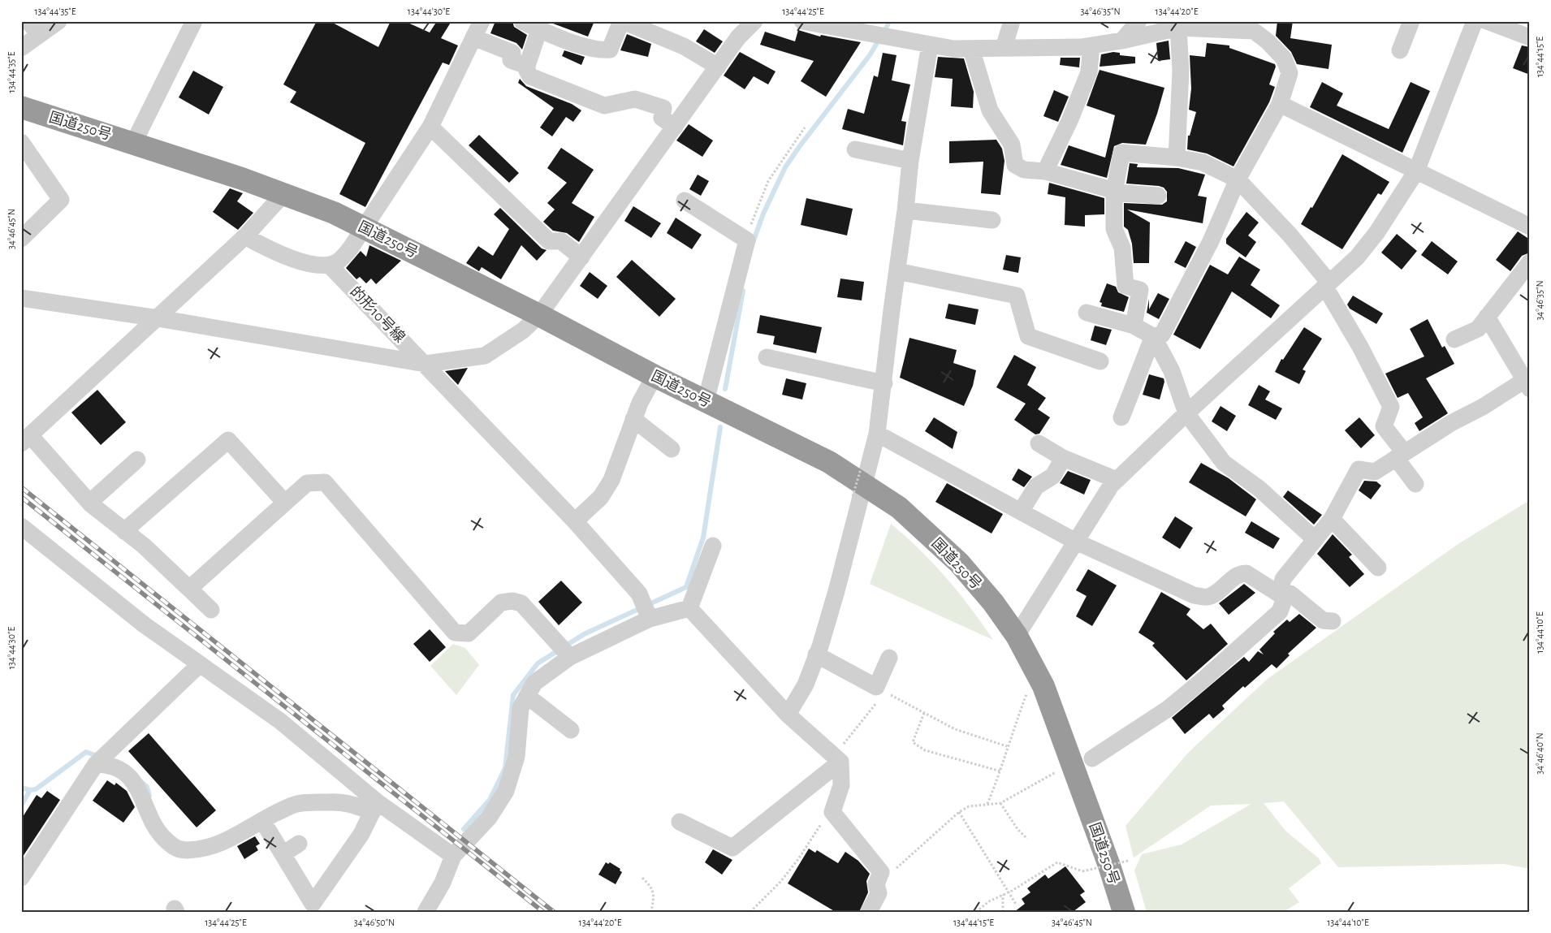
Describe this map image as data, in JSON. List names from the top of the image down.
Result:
{
  "streets": {
    "highway": ["国道250号"],
    "street": ["的形10号線"]
  },
  "coordinates": [
    "134°44'35\"E",
    "134°44'30\"E",
    "134°44'25\"E",
    "34°46'35\"N",
    "134°44'20\"E",
    "134°44'15\"E",
    "34°46'45\"N",
    "134°44'10\"E",
    "34°46'40\"N",
    "34°46'50\"N"
  ]
}
